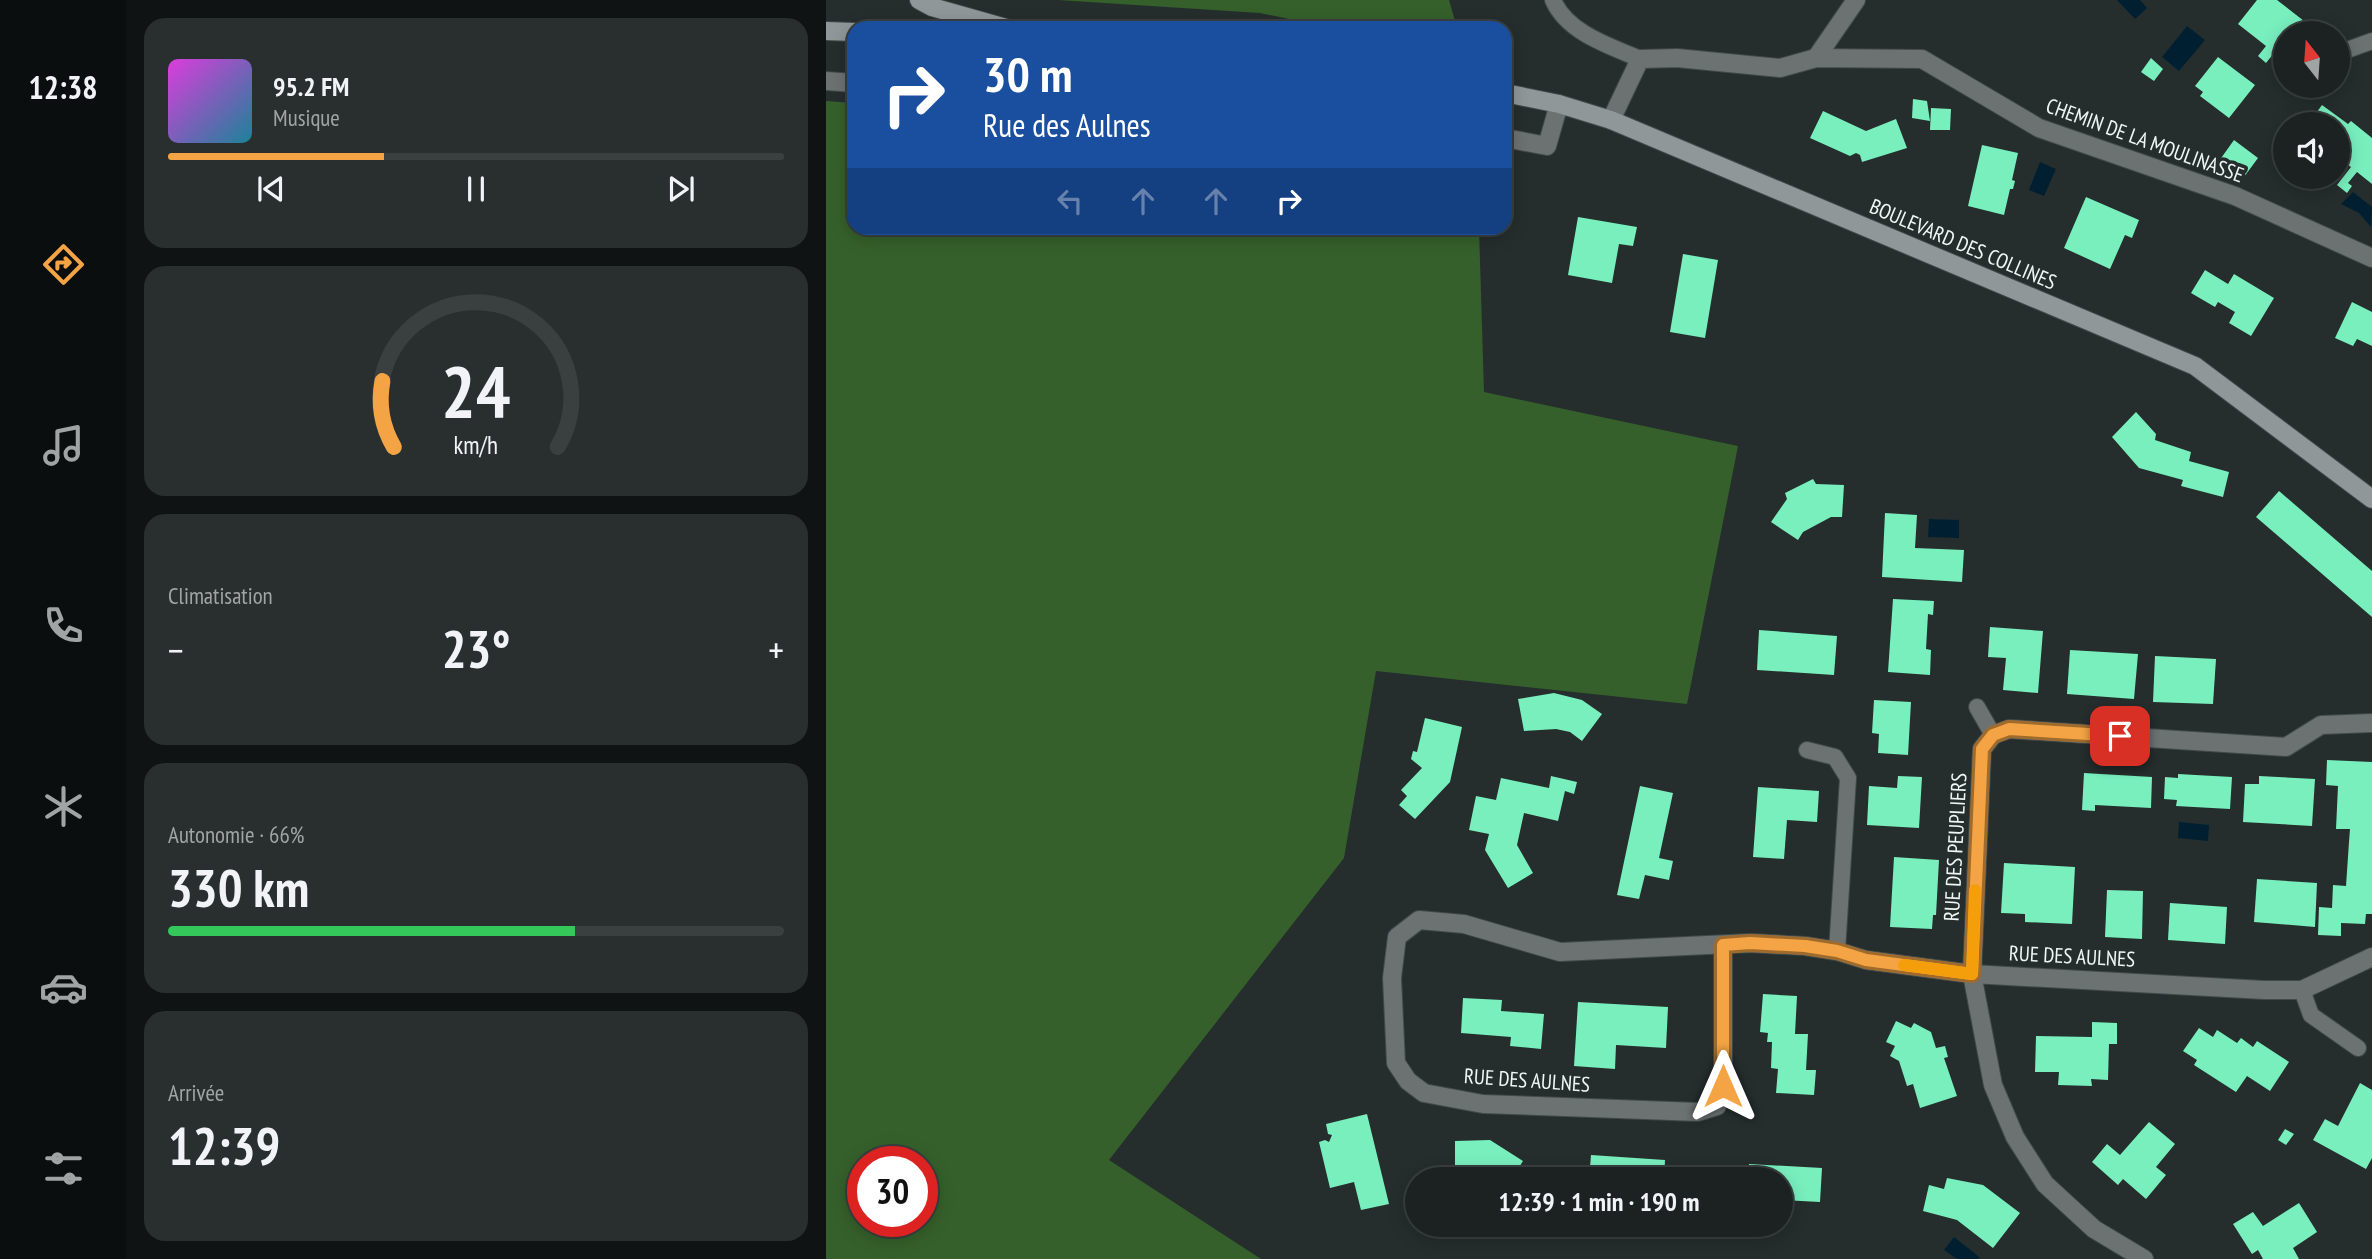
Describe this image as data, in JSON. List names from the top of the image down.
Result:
{
  "streets": {
    "street": [
      "CHEMIN DE LA MOULINASSE",
      "BOULEVARD DES COLLINES",
      "RUE DES PEUPLIERS",
      "RUE DES AULNES"
    ]
  },
  "crossings": [
    ["RUE DES PEUPLIERS", "RUE DES AULNES"]
  ],
  "north": "top",
  "page": {
    "tabs": "12:38",
    "turn": ["30 m", "Rue des Aulnes"],
    "song": ["95.2 FM", "Musique"],
    "tile": [
      "Climatisation",
      ["Autonomie · 66%", "330 km"],
      ["Arrivée", "12:39"]
    ],
    "heat": ["−", "23°", "+"],
    "limit": "30",
    "trip": "12:39 · 1 min · 190 m",
    "gauge": ["24", "km/h"]
  }
}
